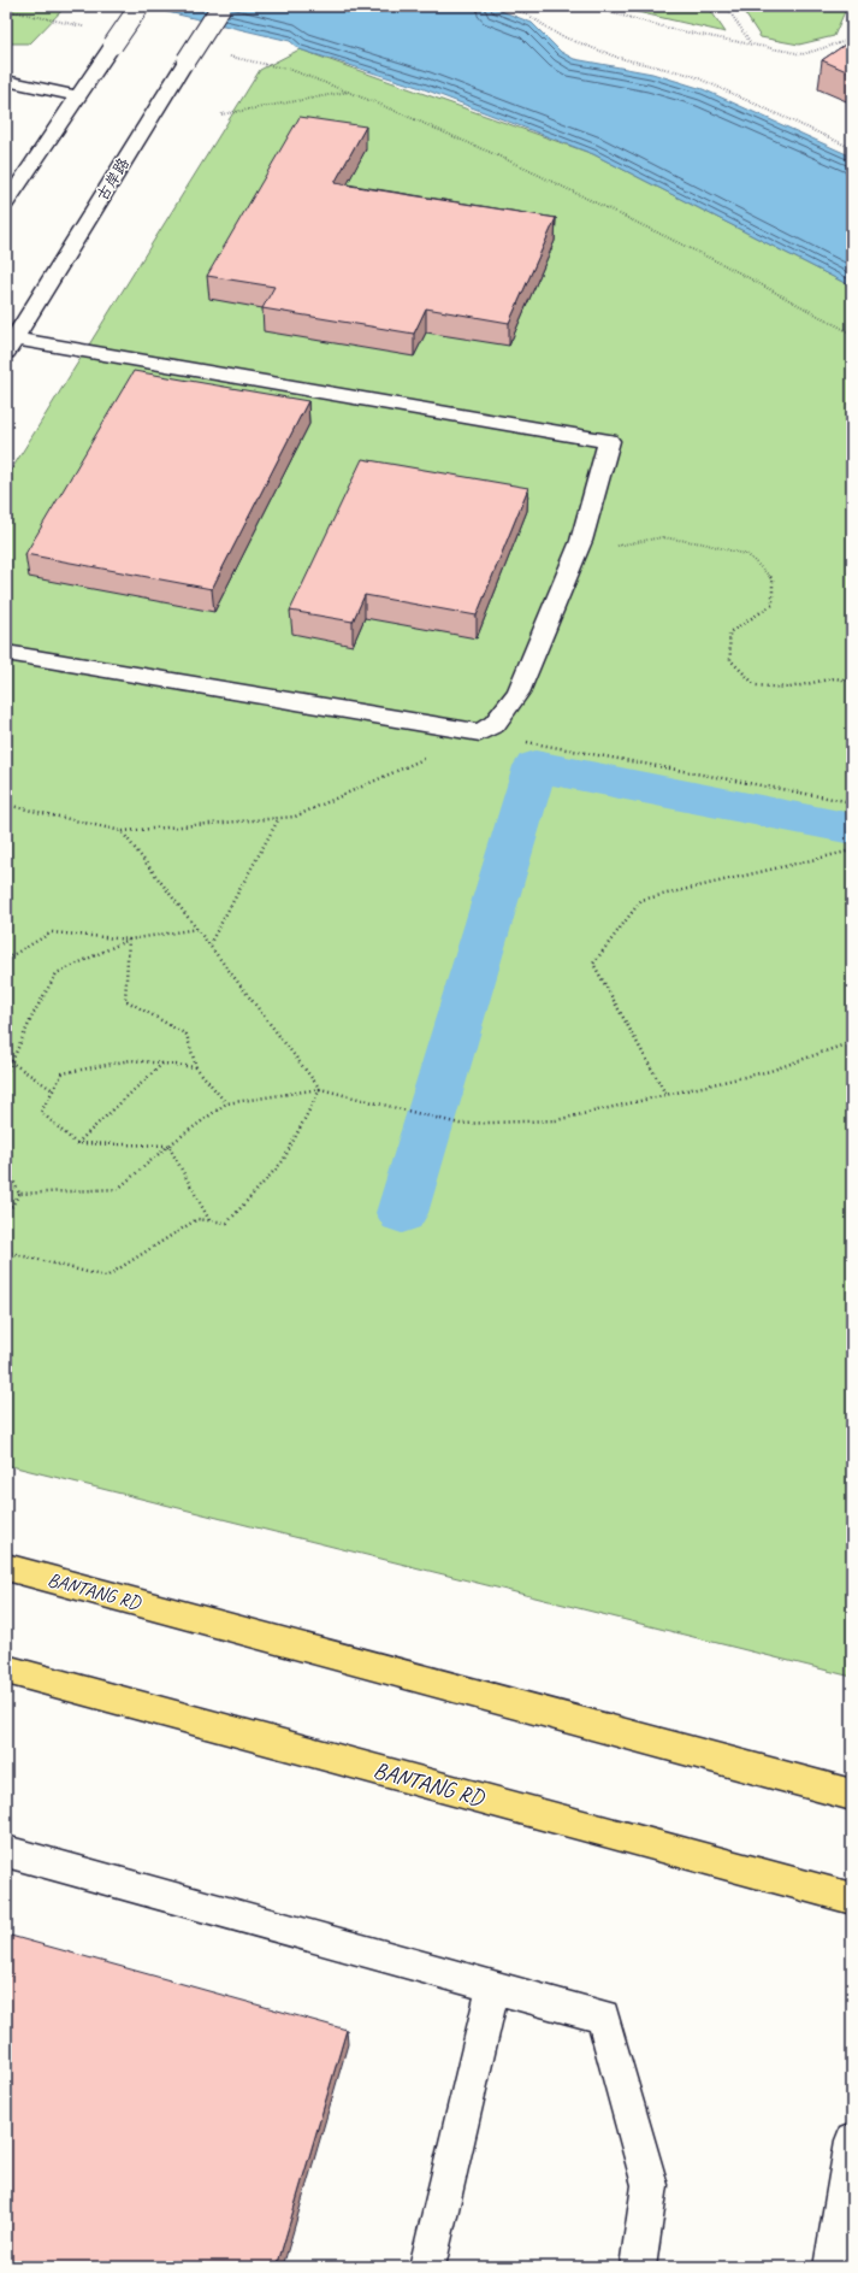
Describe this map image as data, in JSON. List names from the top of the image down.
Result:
{
  "streets": {
    "main road": ["BANTANG RD"],
    "street": ["古岸路"]
  }
}
